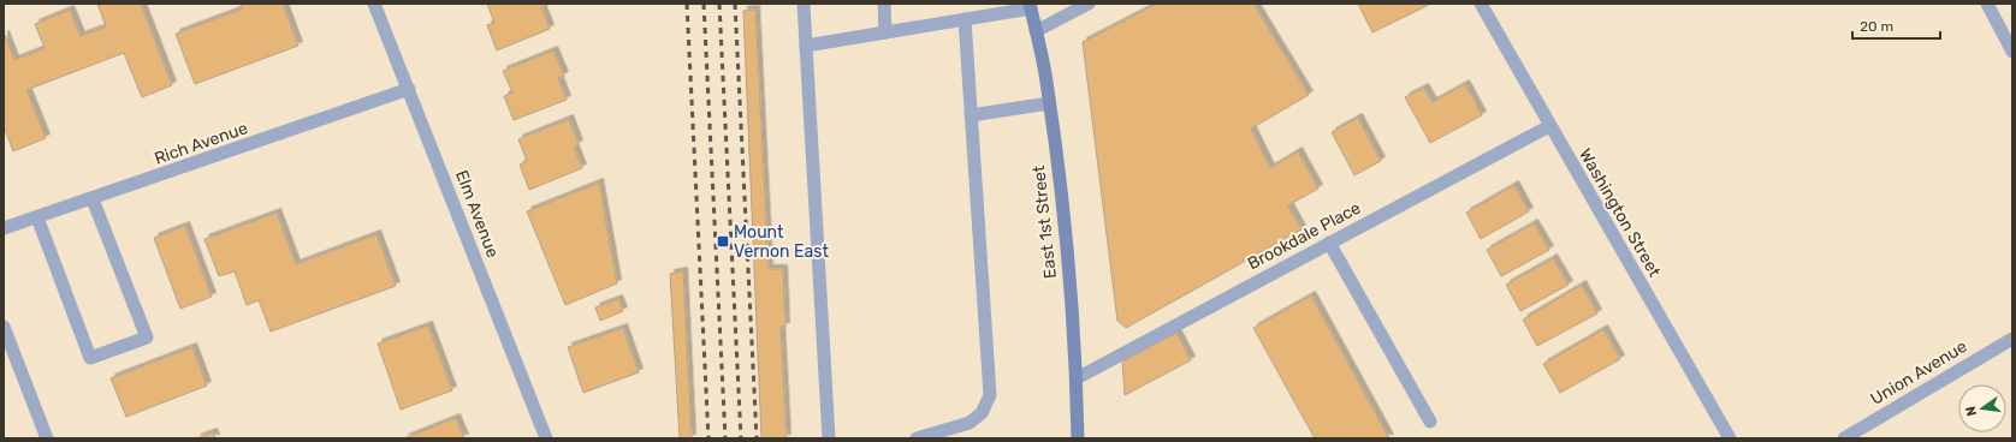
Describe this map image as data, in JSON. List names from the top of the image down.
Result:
{
  "streets": {
    "main road": ["East 1st Street"],
    "street": [
      "Rich Avenue",
      "Washington Street",
      "Elm Avenue",
      "Brookdale Place",
      "Union Avenue"
    ]
  },
  "crossings": [
    ["Rich Avenue", "Elm Avenue"],
    ["Washington Street", "Brookdale Place"],
    ["East 1st Street", "Brookdale Place"]
  ],
  "places": {
    "transit": ["Mount Vernon East"]
  },
  "scale_bar": "20 m",
  "north": "left"
}
